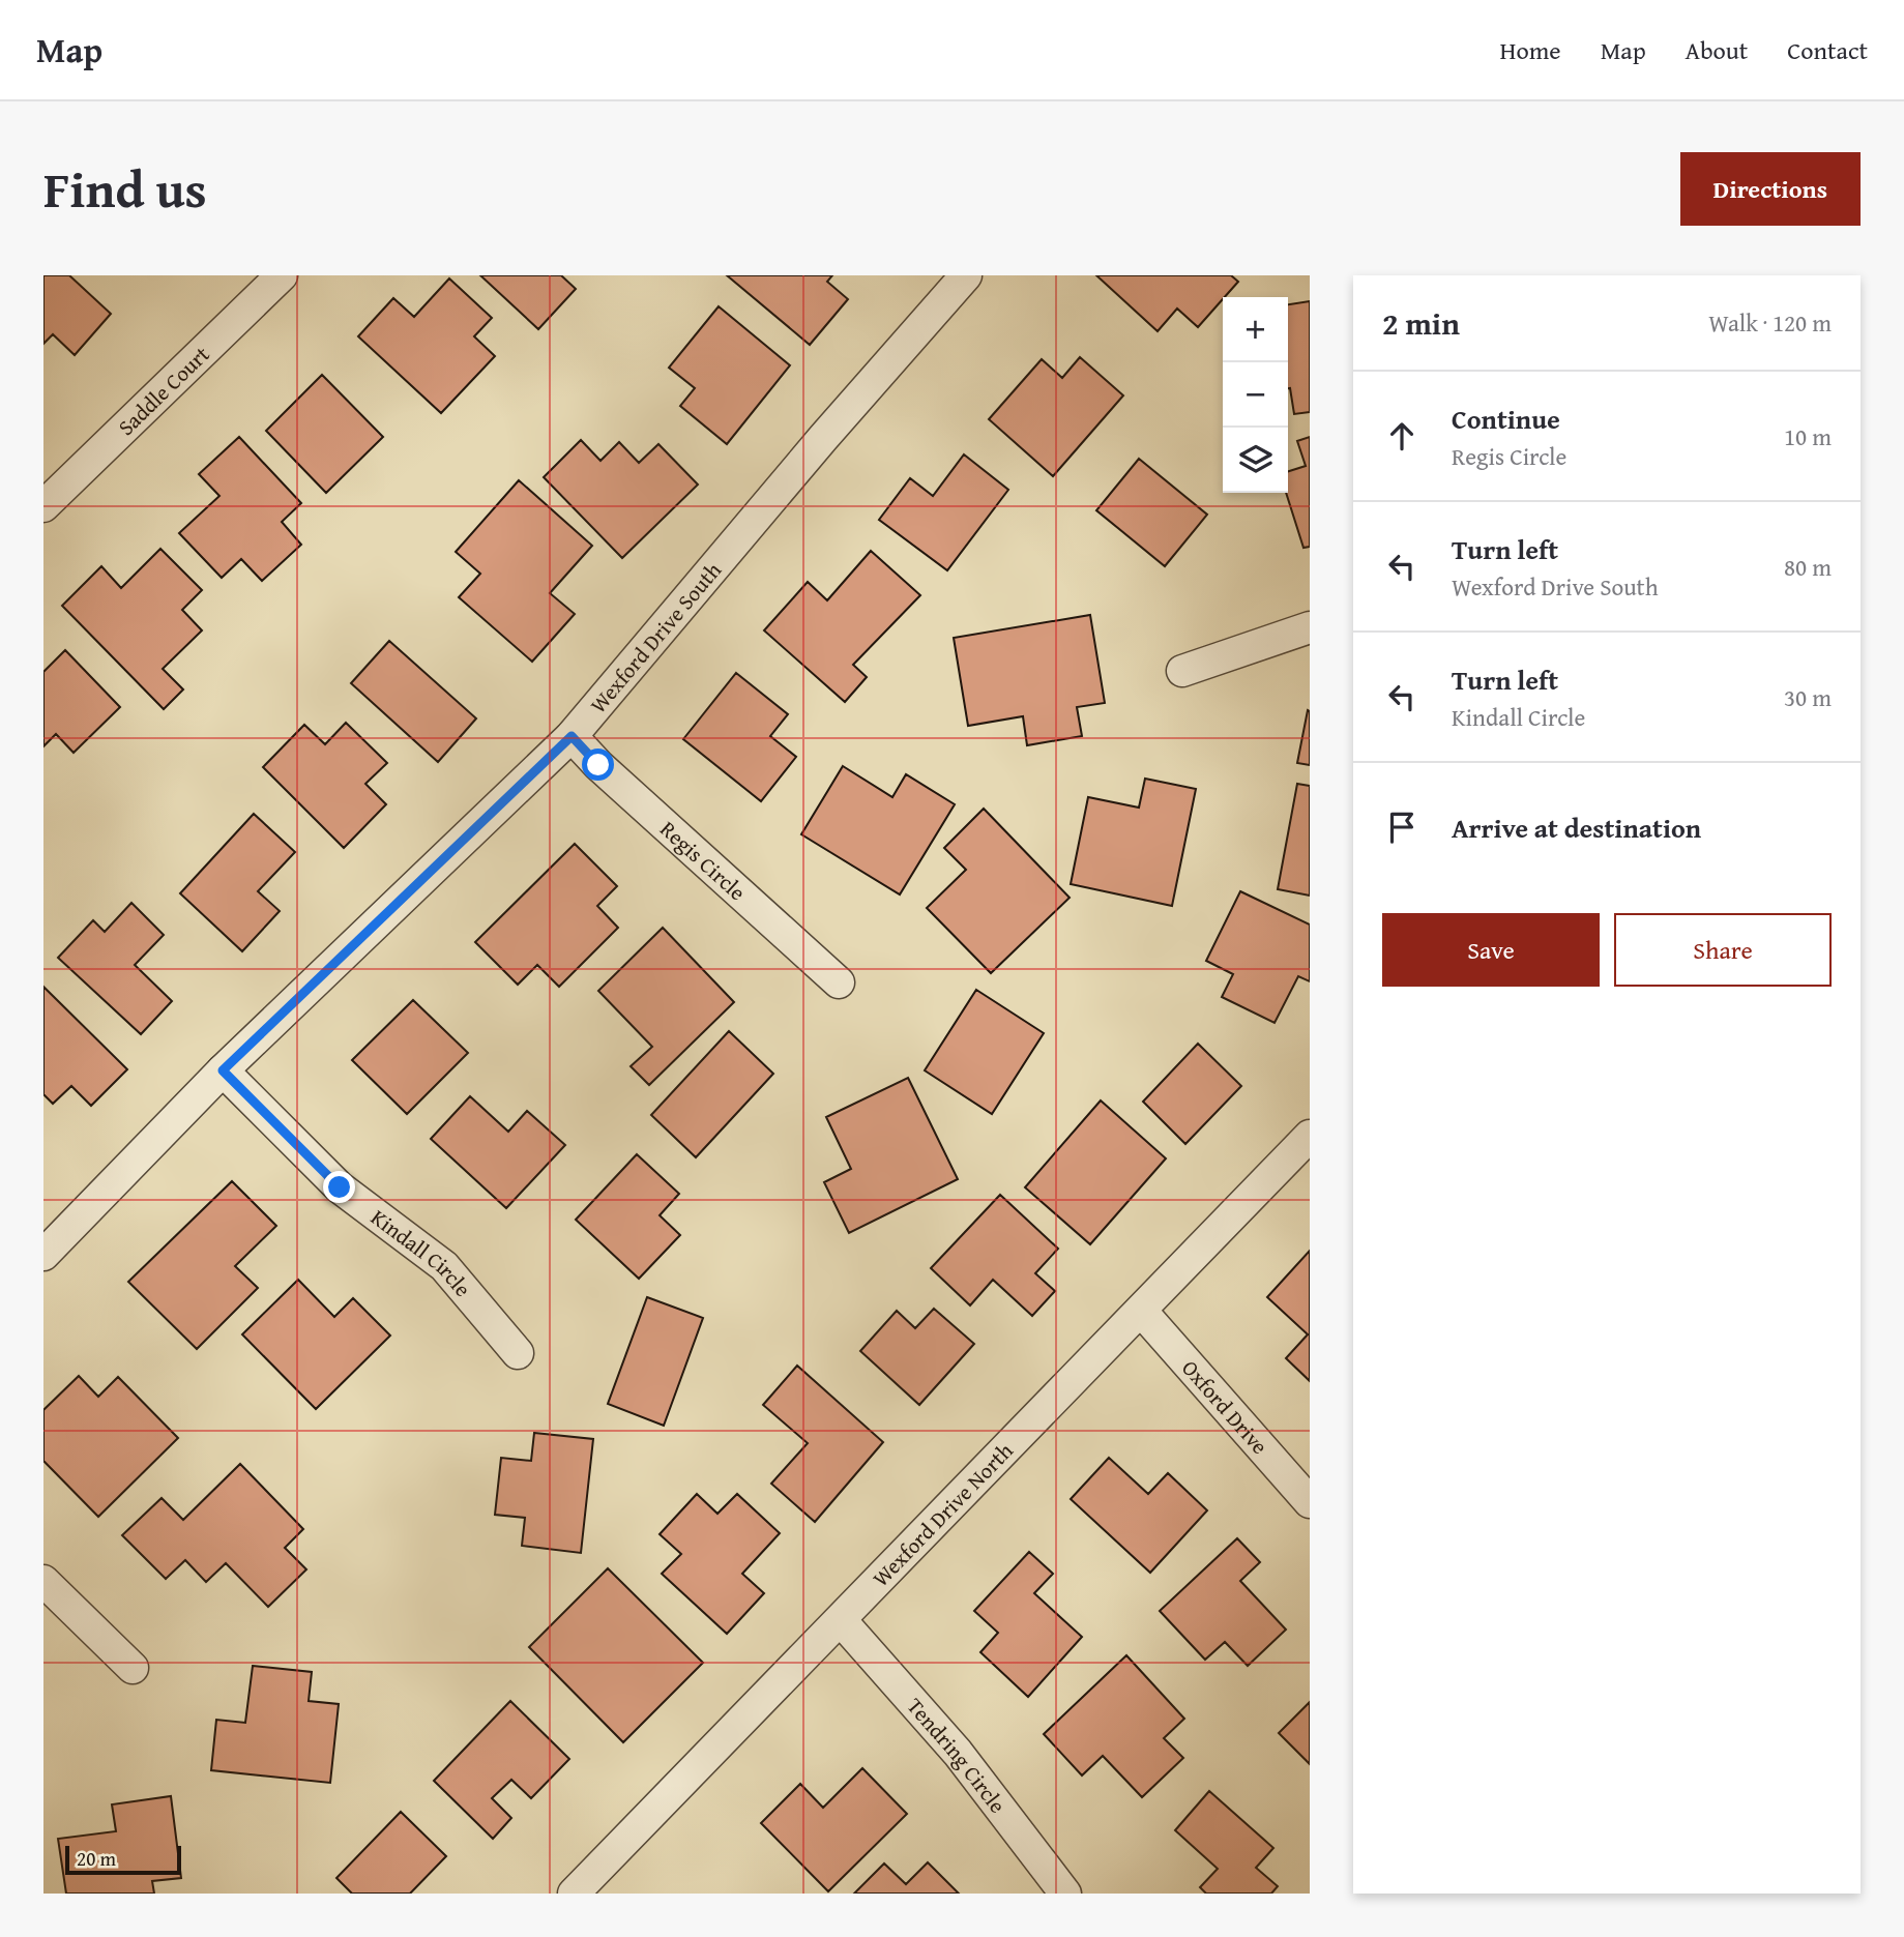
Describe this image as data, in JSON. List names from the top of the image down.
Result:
{
  "streets": {
    "street": [
      "Saddle Court",
      "Wexford Drive South",
      "Regis Circle",
      "Kindall Circle",
      "Oxford Drive",
      "Wexford Drive North",
      "Tendring Circle"
    ]
  },
  "crossings": [
    ["Wexford Drive South", "Regis Circle"],
    ["Wexford Drive South", "Kindall Circle"],
    ["Oxford Drive", "Wexford Drive North"],
    ["Wexford Drive North", "Tendring Circle"]
  ],
  "scale_bar": "20 m",
  "page": {
    "header": "Map",
    "nav": [
      "Home",
      "Map",
      "About",
      "Contact"
    ],
    "title": "Find us",
    "buttons": [
      "Directions",
      ["Save", "Share"]
    ],
    "heading": ["2 min", "Walk · 120 m"],
    "map_buttons": ["+", "−"],
    "list": [
      ["Continue", "Regis Circle", "10 m"],
      ["Turn left", "Wexford Drive South", "80 m"],
      ["Turn left", "Kindall Circle", "30 m"],
      "Arrive at destination"
    ],
    "scale": "20 m"
  }
}
